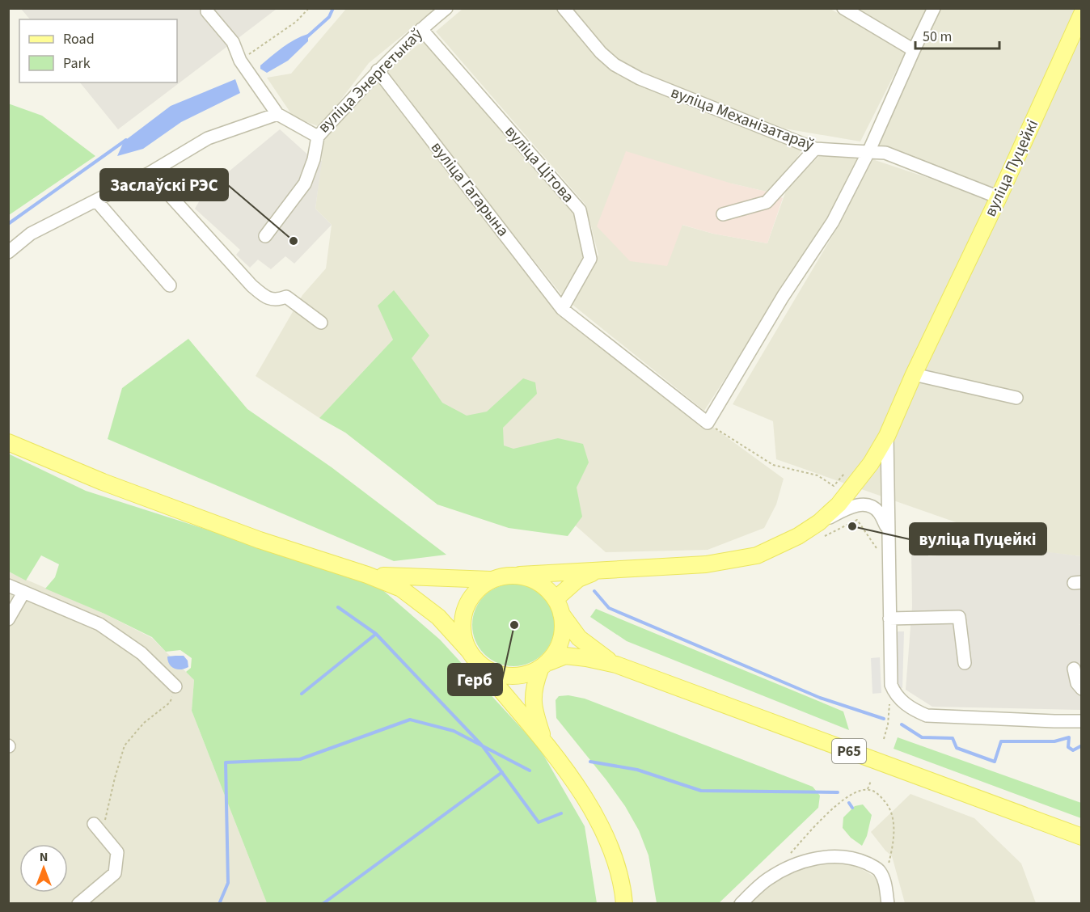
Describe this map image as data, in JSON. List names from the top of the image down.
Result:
{
  "streets": {
    "main road": ["вуліца Пуцейкі", "Р65"],
    "street": [
      "вуліца Энергетыкаў",
      "вуліца Механізатараў",
      "вуліца Цітова",
      "вуліца Гагарына"
    ]
  },
  "crossings": [
    ["вуліца Энергетыкаў", "вуліца Цітова"],
    ["вуліца Энергетыкаў", "вуліца Гагарына"],
    ["вуліца Механізатараў", "вуліца Пуцейкі"],
    ["вуліца Цітова", "вуліца Гагарына"],
    ["вуліца Пуцейкі", "Р65"]
  ],
  "places": ["Заслаўскі РЭС", "вуліца Пуцейкі", "Герб"],
  "legend": ["Road", "Park"],
  "scale_bar": "50 m",
  "north": "top"
}
